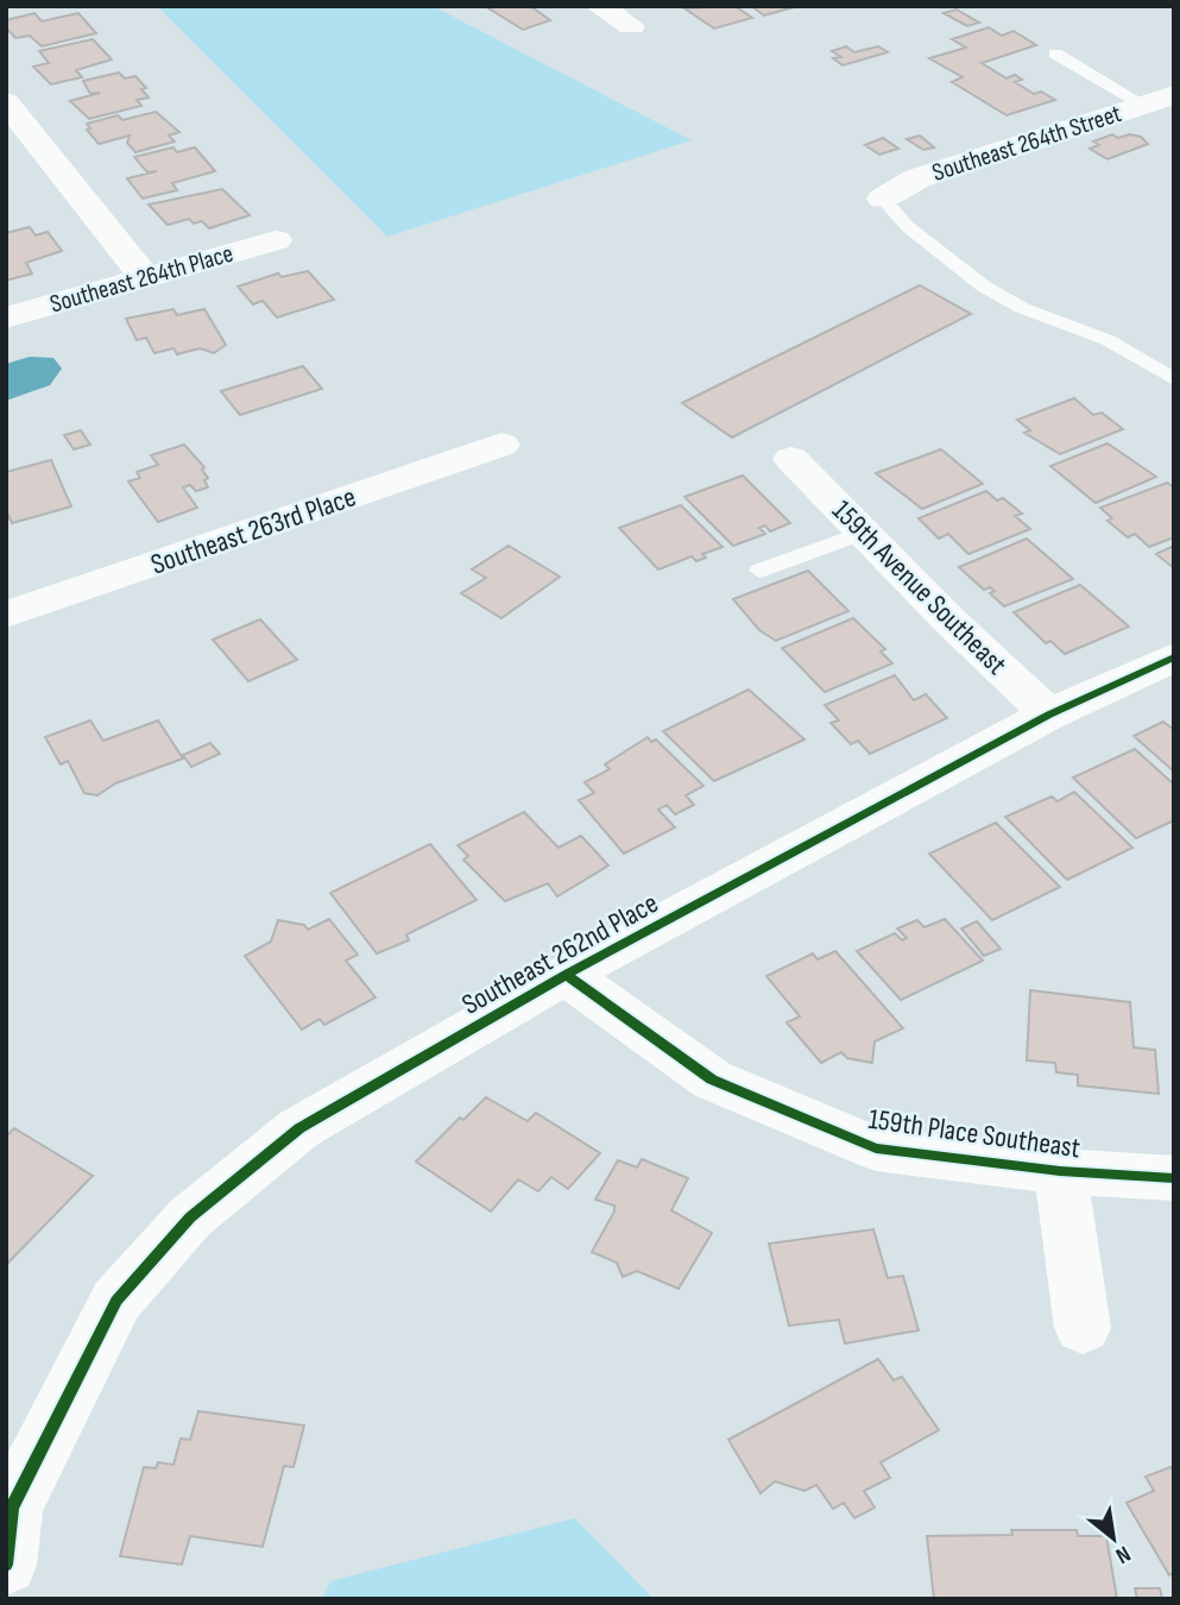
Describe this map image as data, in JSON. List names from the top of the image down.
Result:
{
  "streets": {
    "street": [
      "Southeast 264th Street",
      "Southeast 264th Place",
      "Southeast 263rd Place",
      "159th Avenue Southeast",
      "Southeast 262nd Place",
      "159th Place Southeast"
    ]
  },
  "crossings": [
    ["159th Avenue Southeast", "Southeast 262nd Place"],
    ["Southeast 262nd Place", "159th Place Southeast"]
  ],
  "north": "bottom right"
}
